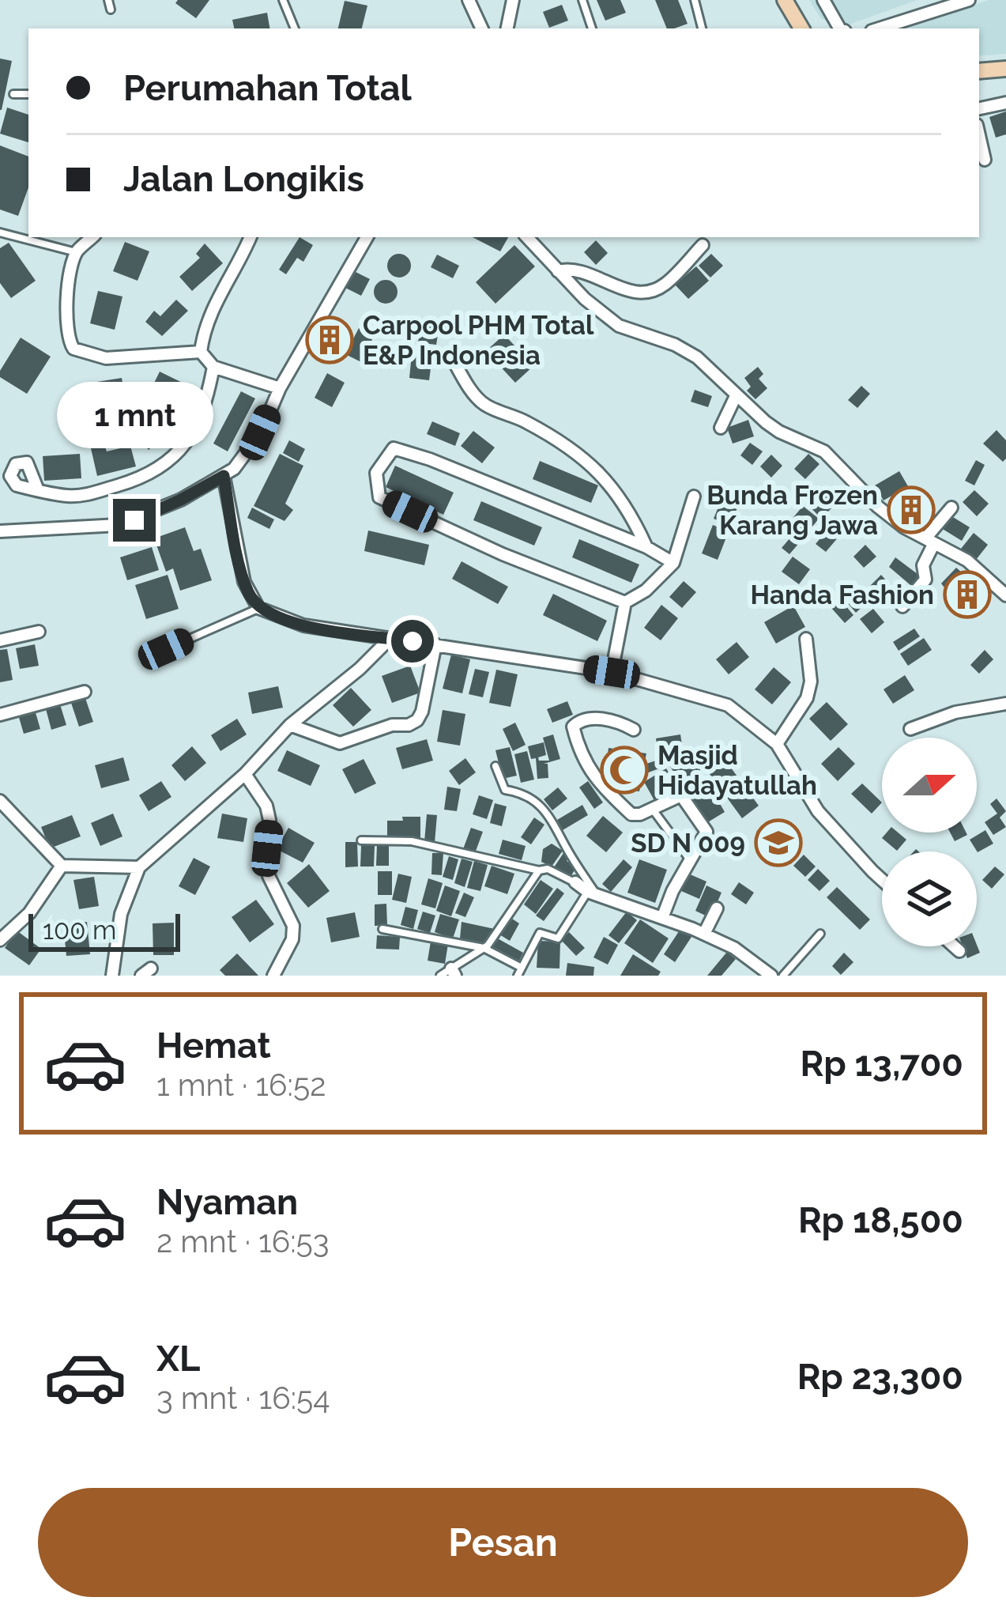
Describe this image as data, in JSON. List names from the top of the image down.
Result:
{
  "places": {
    "building": ["Carpool PHM Total E&P Indonesia", "Bunda Frozen Karang Jawa", "Handa Fashion"],
    "mosque": ["Masjid Hidayatullah"],
    "school or university": ["SD N 009"]
  },
  "scale_bar": "100 m",
  "north": "right",
  "page": {
    "banner": ["Perumahan Total", "Jalan Longikis"],
    "bubble": "1 mnt",
    "scale": "100 m",
    "list": [
      {
        "name": "Hemat",
        "note": "1 mnt · 16:52",
        "value": "Rp 13,700"
      },
      {
        "name": "Nyaman",
        "note": "2 mnt · 16:53",
        "value": "Rp 18,500"
      },
      {
        "name": "XL",
        "note": "3 mnt · 16:54",
        "value": "Rp 23,300"
      }
    ],
    "buttons": "Pesan"
  }
}
